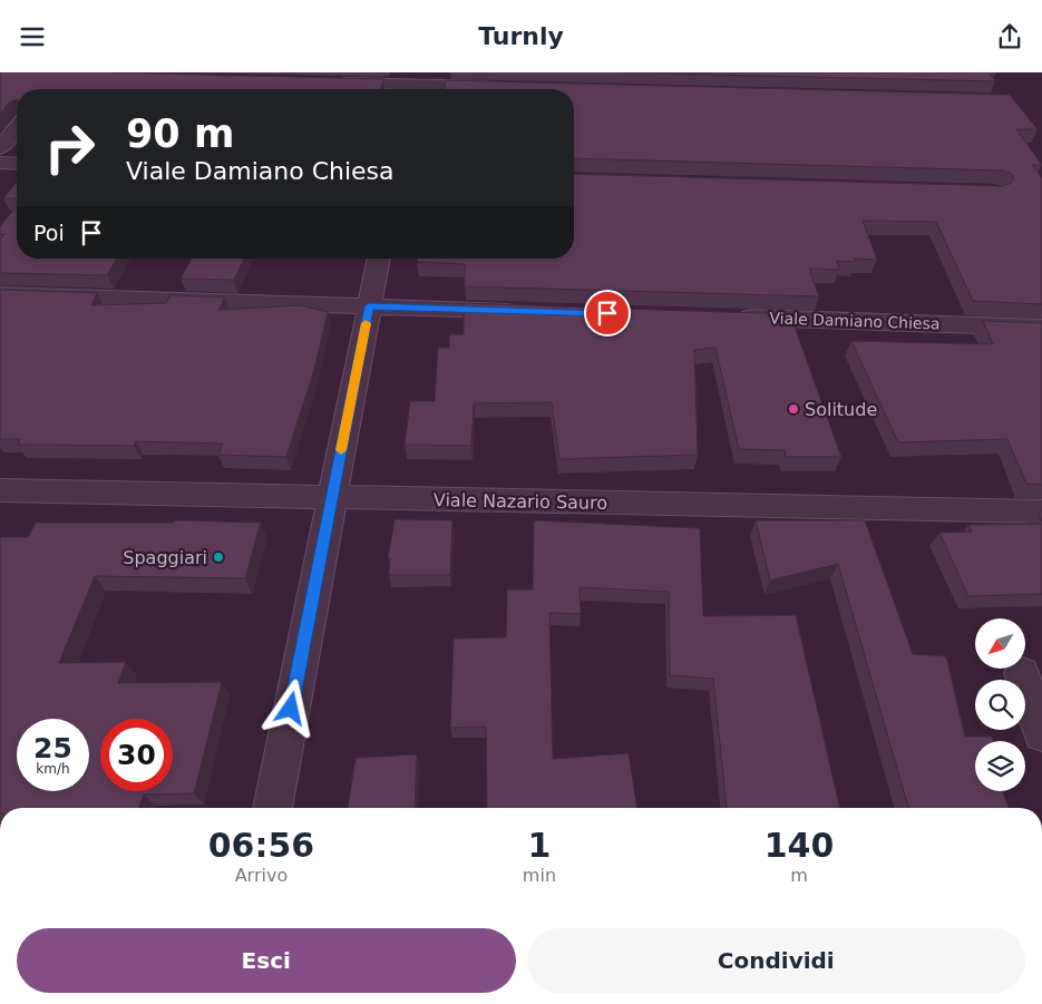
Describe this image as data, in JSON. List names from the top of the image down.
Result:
{
  "streets": {
    "street": ["Viale Damiano Chiesa", "Viale Nazario Sauro"]
  },
  "places": ["Solitude", "Spaggiari"],
  "north": "bottom left",
  "page": {
    "header": "Turnly",
    "turn": ["90 m", "Viale Damiano Chiesa"],
    "then": "Poi",
    "speed": "25 km/h",
    "limit": "30",
    "eta": [
      "06:56",
      "Arrivo",
      "1",
      "min",
      "140",
      "m"
    ],
    "buttons": ["Esci", "Condividi"]
  }
}
